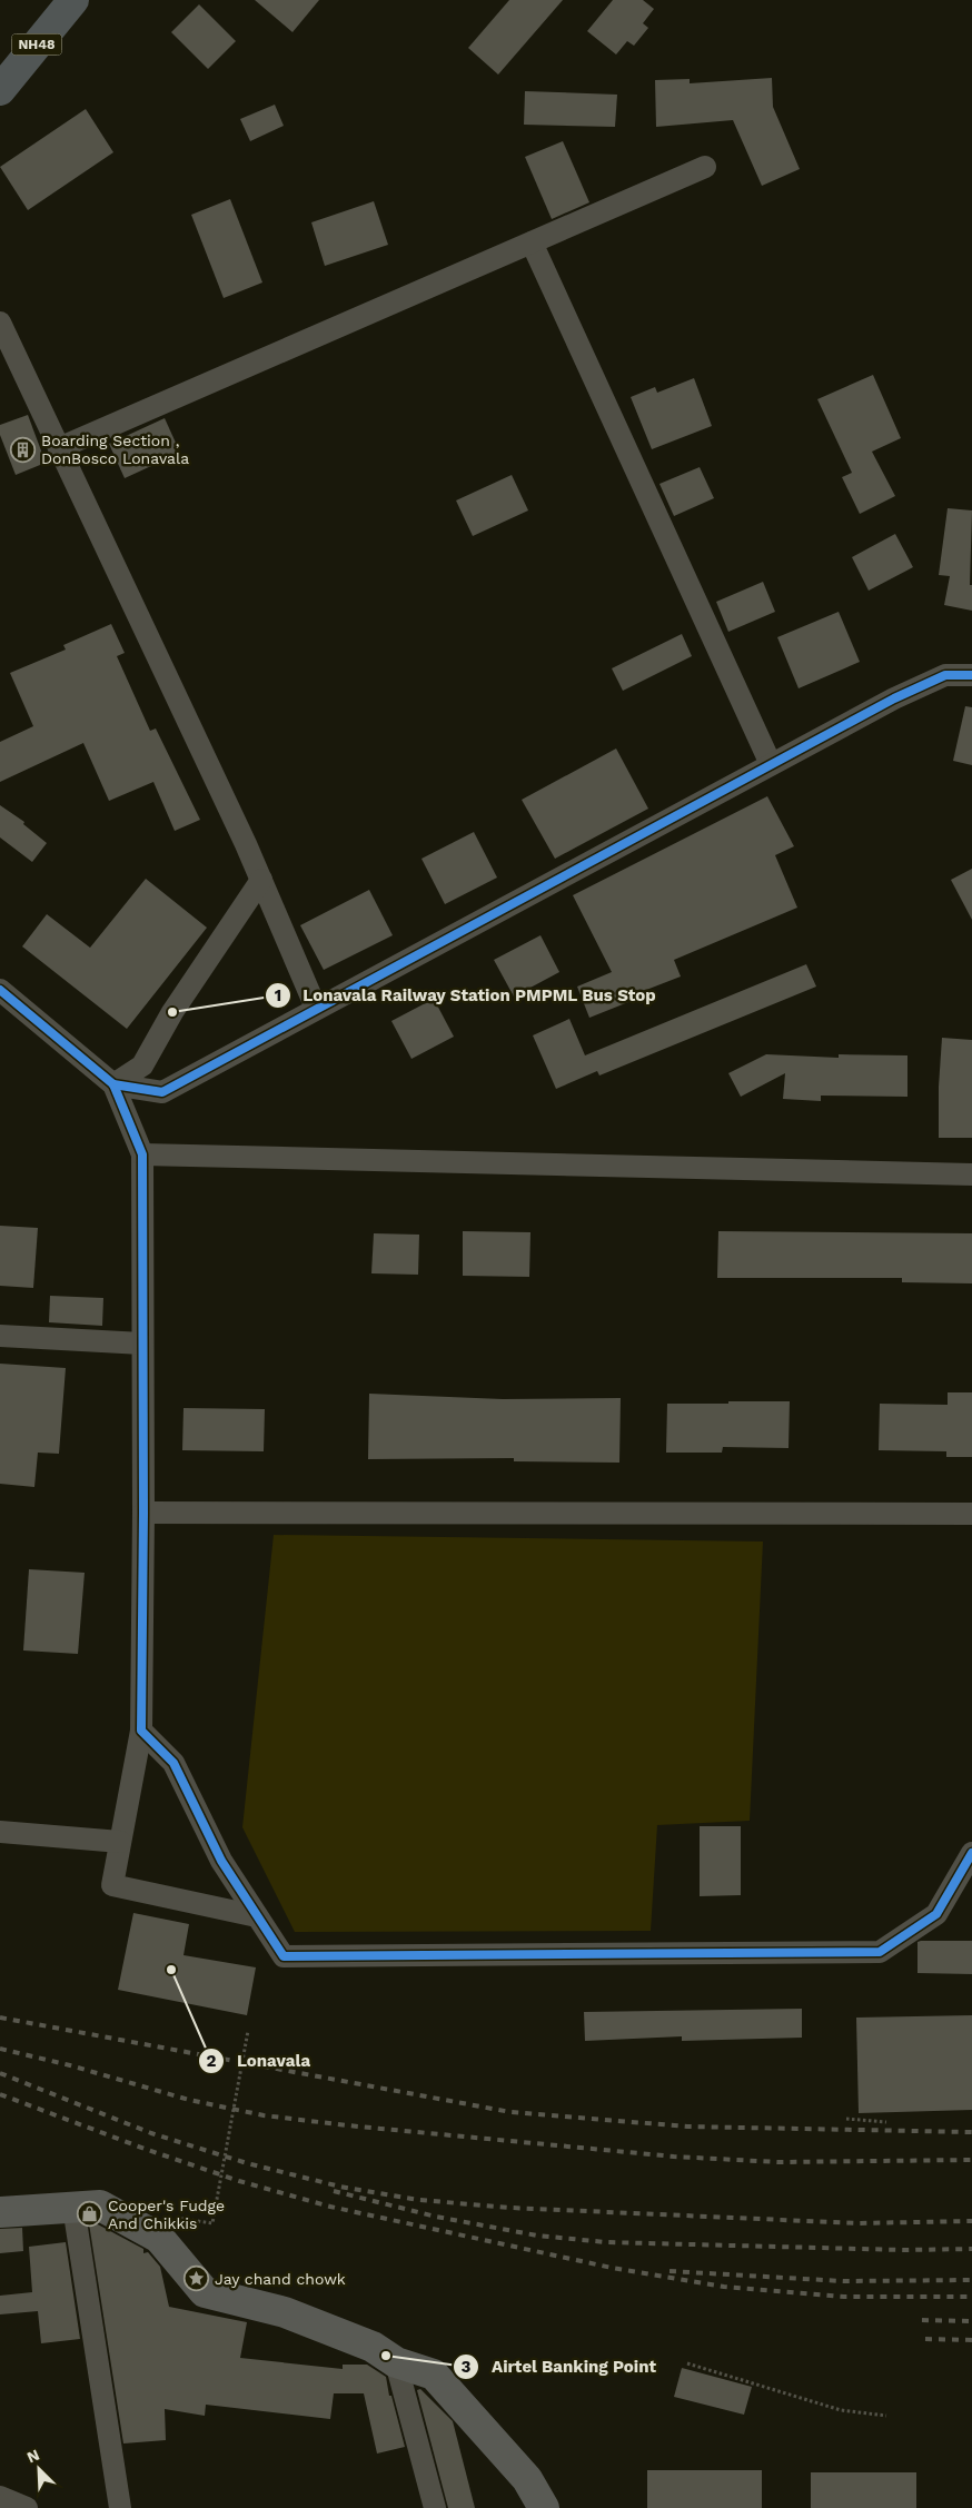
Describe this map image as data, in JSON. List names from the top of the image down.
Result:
{
  "streets": {
    "highway": ["NH48"]
  },
  "places": {
    "building": ["Boarding Section , DonBosco Lonavala"],
    "other": ["Lonavala Railway Station PMPML Bus Stop", "Lonavala", "Airtel Banking Point"],
    "shop": ["Cooper's Fudge And Chikkis"],
    "place": ["Jay chand chowk"]
  },
  "north": "top left"
}
